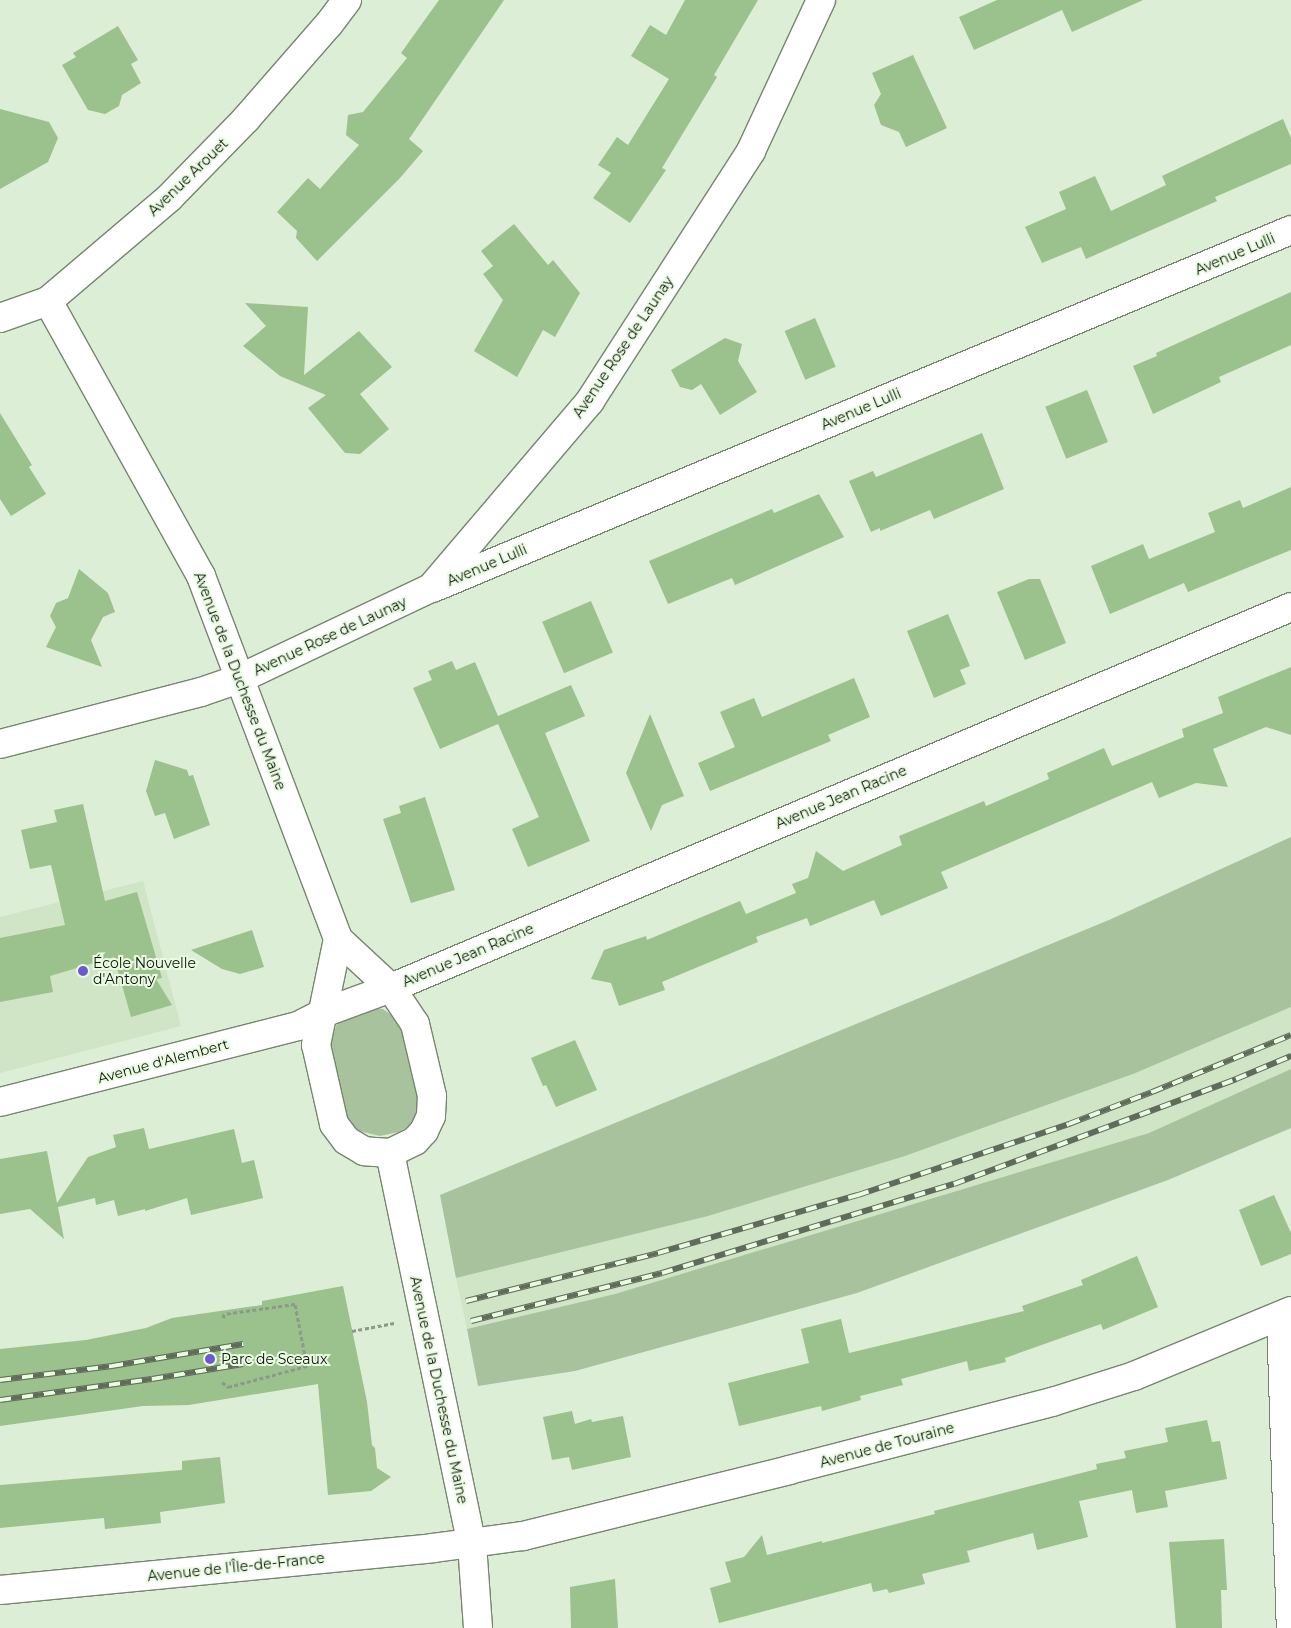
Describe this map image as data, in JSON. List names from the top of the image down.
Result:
{
  "streets": {
    "street": [
      "Avenue Arouet",
      "Avenue Lulli",
      "Avenue Rose de Launay",
      "Avenue de la Duchesse du Maine",
      "Avenue Jean Racine",
      "Avenue d'Alembert",
      "Avenue de Touraine",
      "Avenue de l'Île-de-France"
    ]
  },
  "crossings": [
    ["Avenue Arouet", "Avenue de la Duchesse du Maine"],
    ["Avenue Lulli", "Avenue Rose de Launay"],
    ["Avenue Rose de Launay", "Avenue de la Duchesse du Maine"],
    ["Avenue de la Duchesse du Maine", "Avenue Jean Racine"],
    ["Avenue de la Duchesse du Maine", "Avenue d'Alembert"],
    ["Avenue de la Duchesse du Maine", "Avenue de Touraine"],
    ["Avenue de la Duchesse du Maine", "Avenue de l'Île-de-France"],
    ["Avenue Jean Racine", "Avenue d'Alembert"],
    ["Avenue de Touraine", "Avenue de l'Île-de-France"]
  ],
  "places": ["École Nouvelle d'Antony", "Parc de Sceaux"]
}
